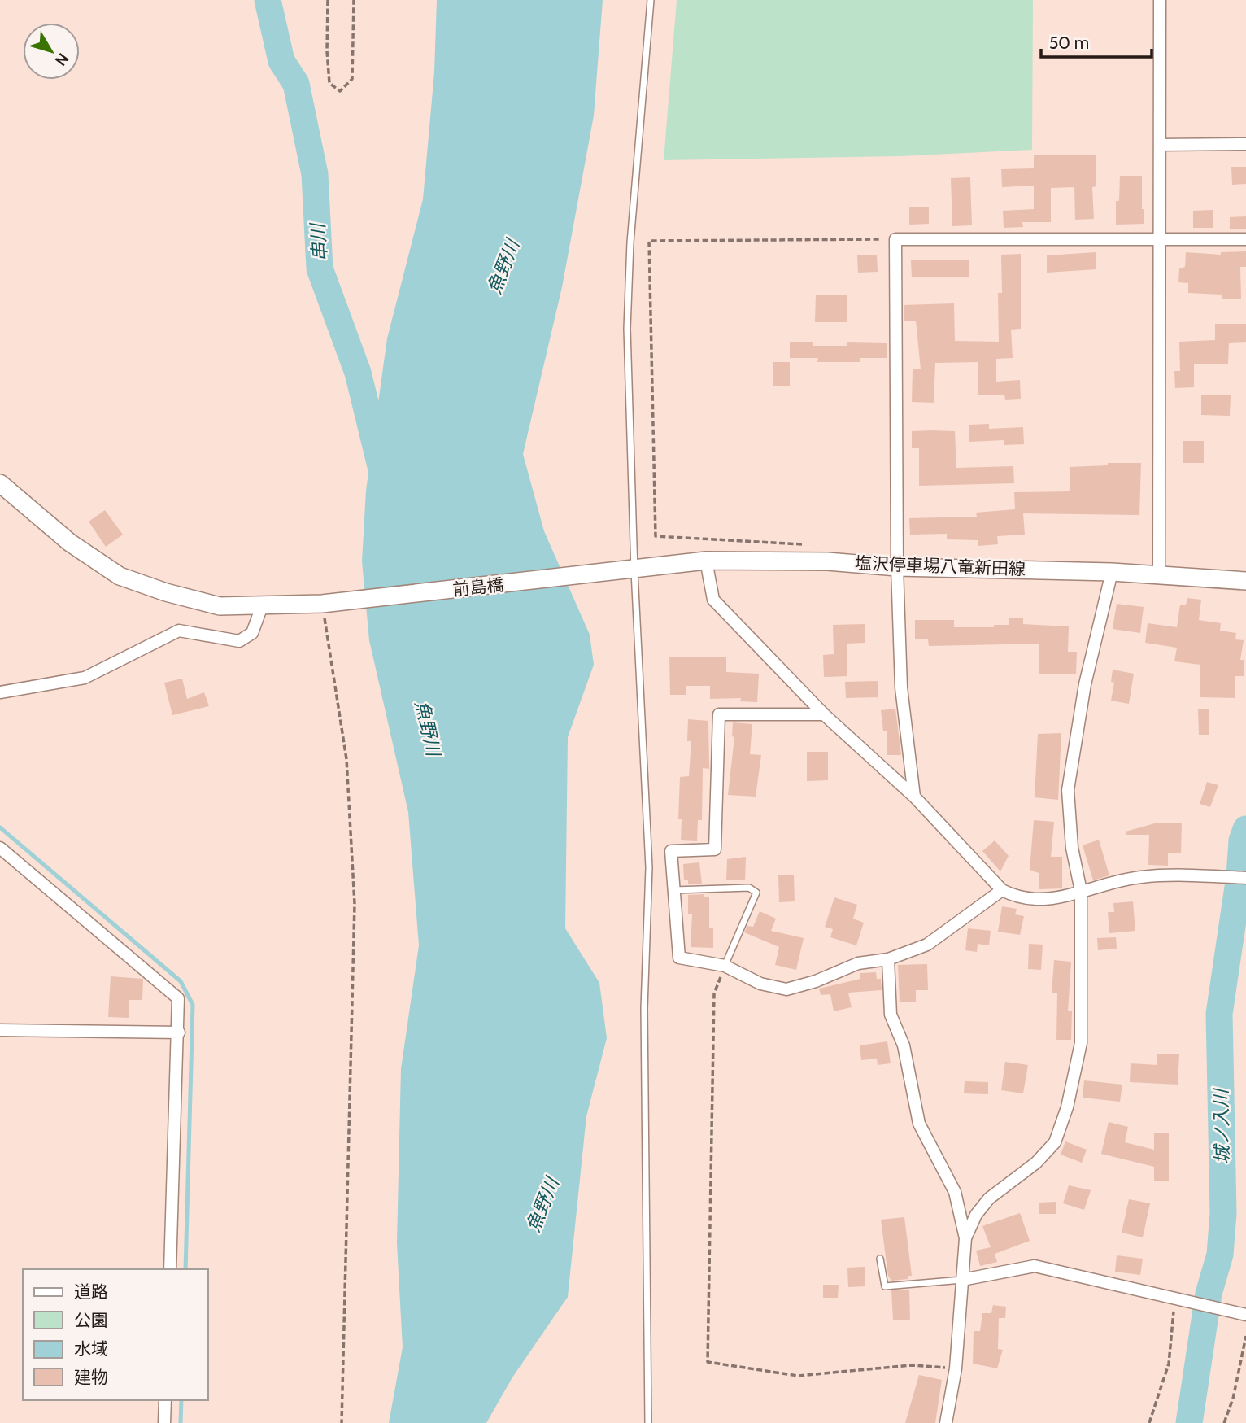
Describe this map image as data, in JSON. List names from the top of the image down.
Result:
{
  "streets": {
    "main road": ["塩沢停車場八竜新田線", "前島橋"]
  },
  "crossings": [
    ["塩沢停車場八竜新田線", "前島橋"]
  ],
  "water": ["串川", "魚野川", "城ノ入川"],
  "legend": [
    "道路",
    "公園",
    "水域",
    "建物"
  ],
  "scale_bar": "50 m",
  "north": "bottom right"
}
